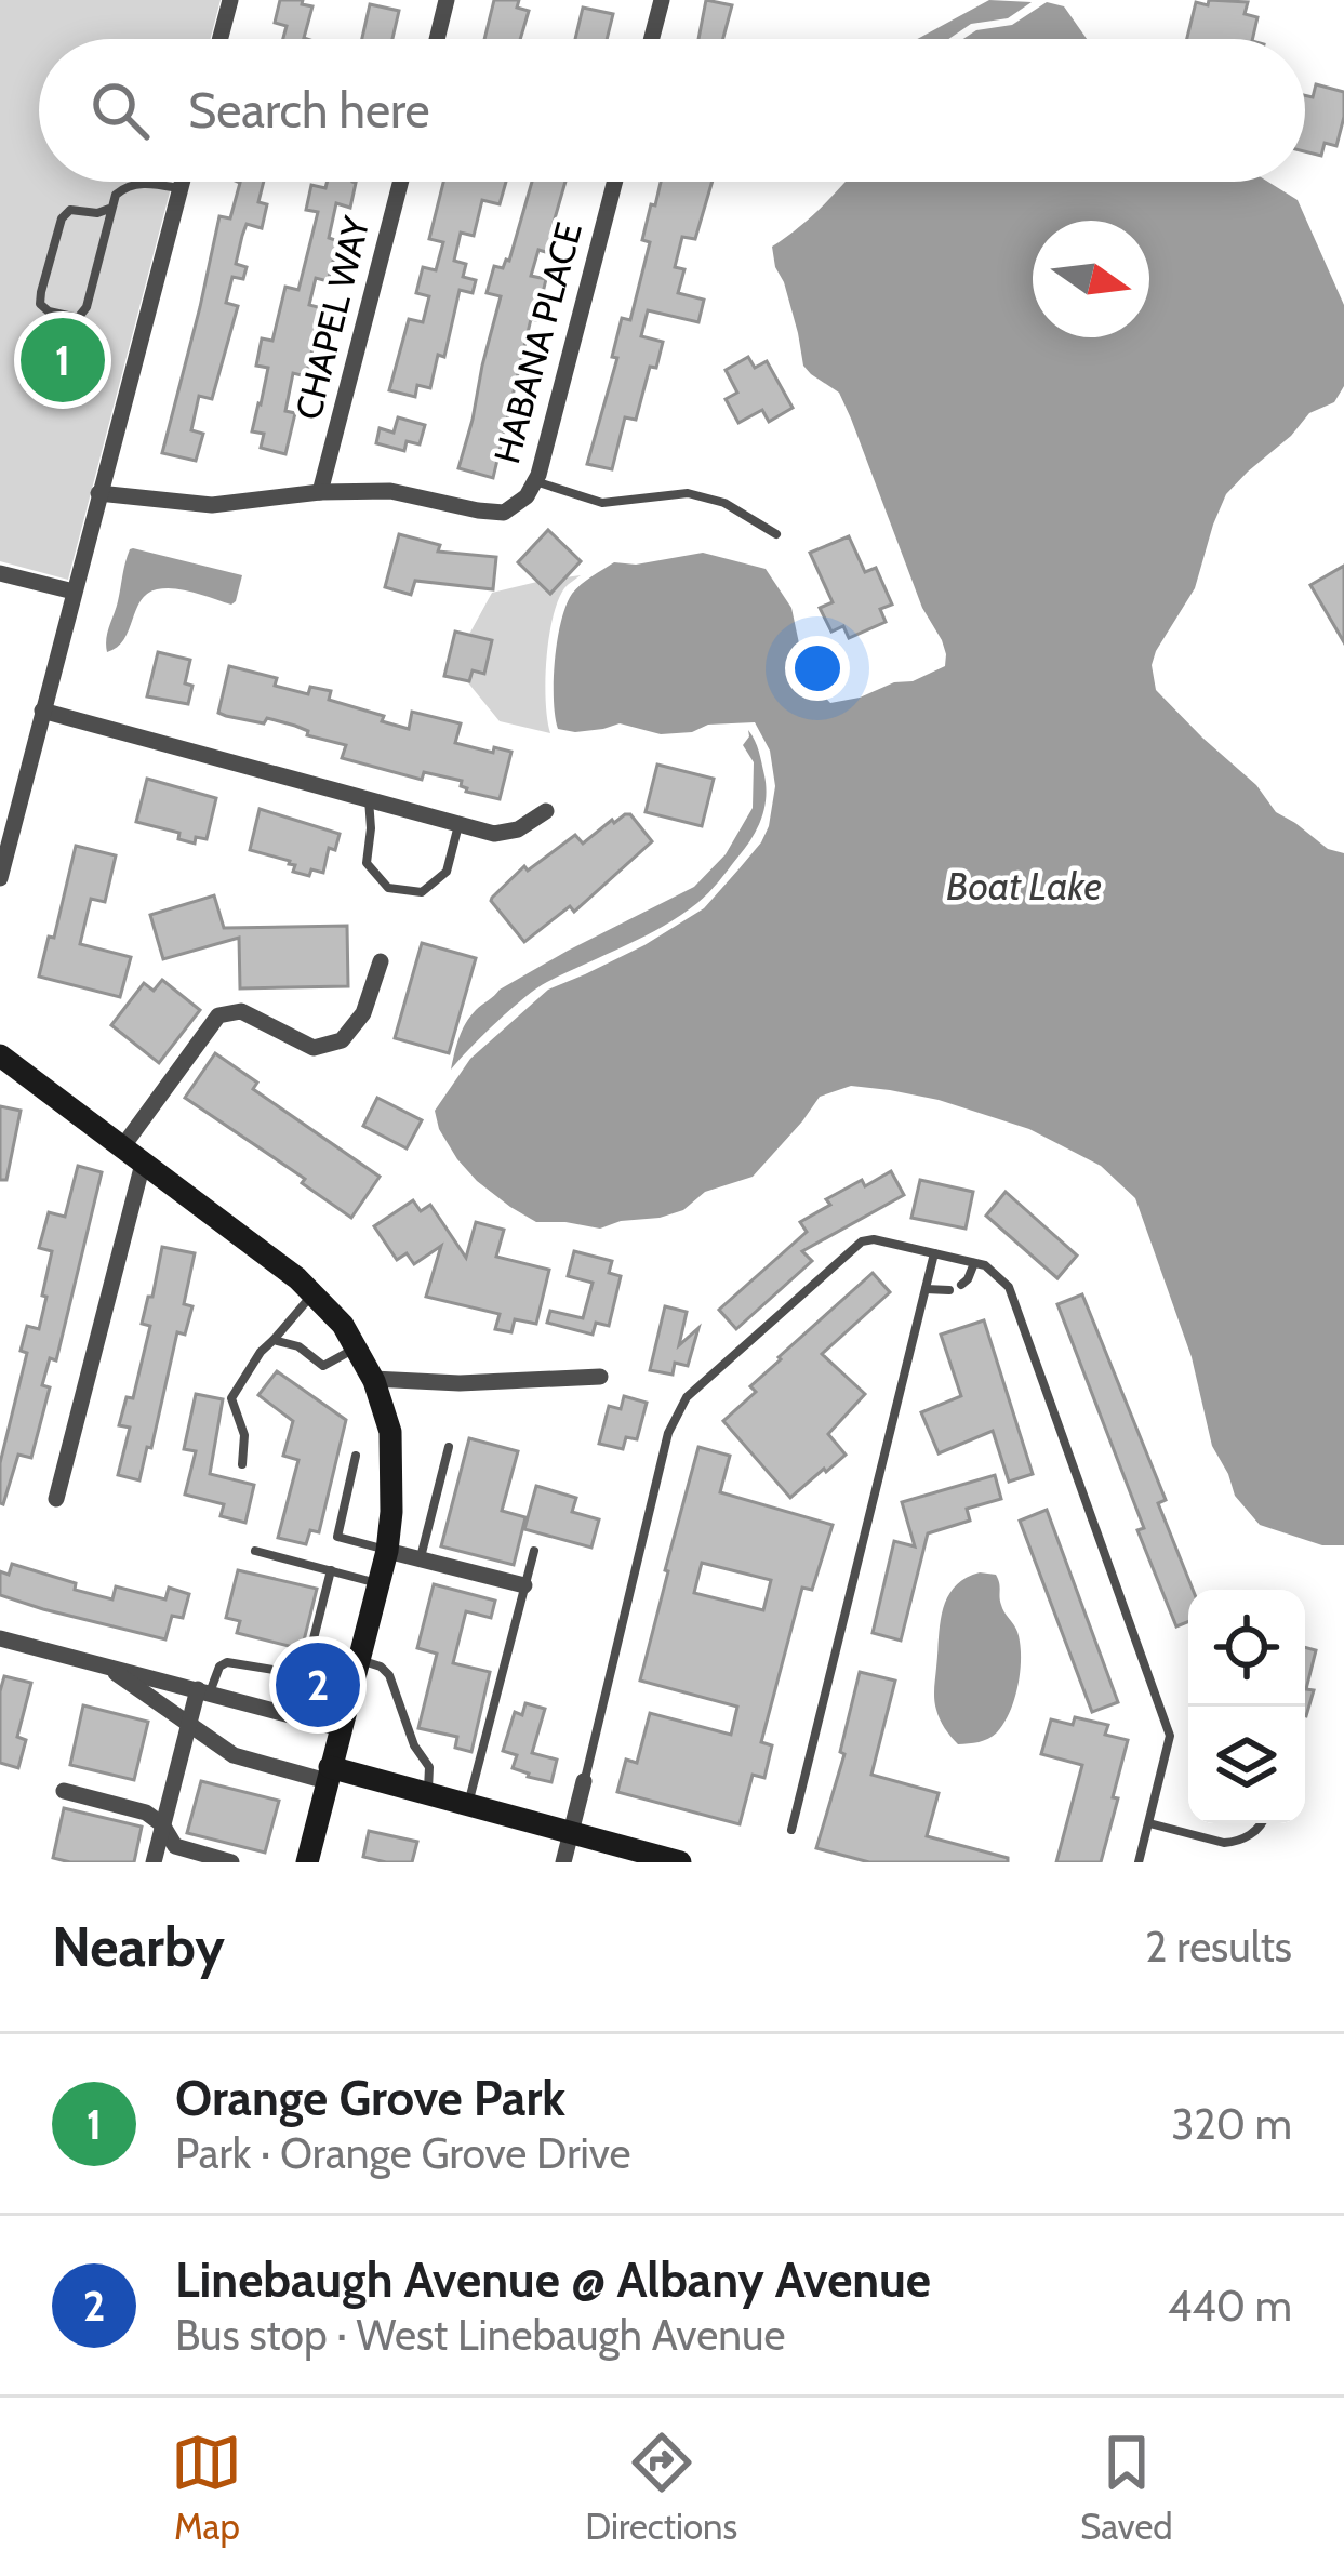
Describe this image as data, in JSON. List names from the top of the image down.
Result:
{
  "streets": {
    "street": ["CHAPEL WAY", "HABANA PLACE"]
  },
  "crossings": [
    ["CHAPEL WAY", "HABANA PLACE"]
  ],
  "water": ["Boat Lake"],
  "north": "right",
  "page": {
    "search": "Search here",
    "pins": ["1", "2"],
    "heading": ["Nearby", "2 results"],
    "list": [
      {
        "mark": "1",
        "name": "Orange Grove Park",
        "note": "Park · Orange Grove Drive",
        "value": "320 m"
      },
      {
        "mark": "2",
        "name": "Linebaugh Avenue @ Albany Avenue",
        "note": "Bus stop · West Linebaugh Avenue",
        "value": "440 m"
      }
    ],
    "nav": ["Map", "Directions", "Saved"]
  }
}
